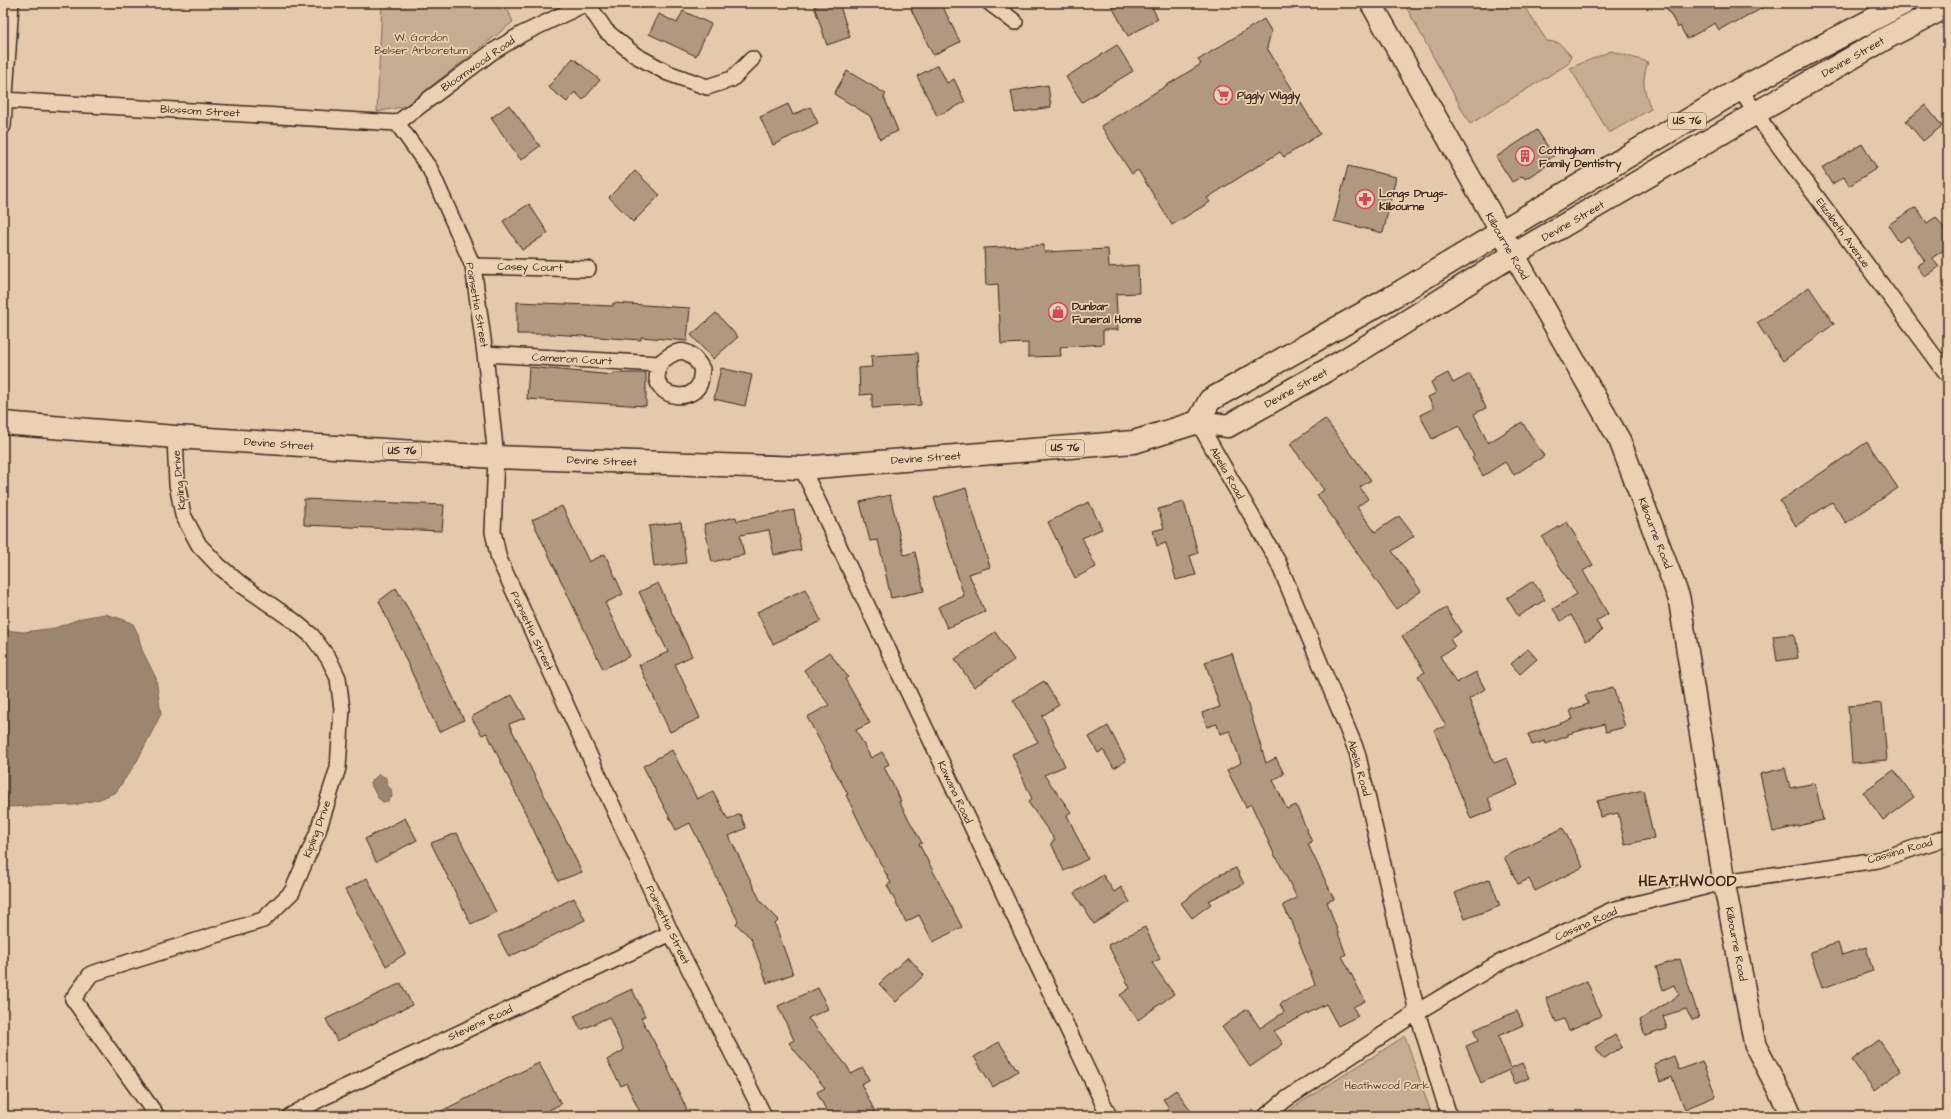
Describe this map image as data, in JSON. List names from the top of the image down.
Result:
{
  "streets": {
    "main road": ["Devine Street", "US 76"],
    "street": [
      "Bloomwood Road",
      "Blossom Street",
      "Elizabeth Avenue",
      "Kilbourne Road",
      "Casey Court",
      "Poinsettia Street",
      "Cameron Court",
      "Abelia Road",
      "Kipling Drive",
      "Kawana Road",
      "Cassina Road",
      "Stevens Road"
    ]
  },
  "crossings": [
    ["Devine Street", "Elizabeth Avenue"],
    ["Devine Street", "Kilbourne Road"],
    ["Devine Street", "Poinsettia Street"],
    ["Devine Street", "Abelia Road"],
    ["Devine Street", "Kipling Drive"],
    ["Devine Street", "Kawana Road"],
    ["Bloomwood Road", "Blossom Street"],
    ["Bloomwood Road", "Poinsettia Street"],
    ["Blossom Street", "Poinsettia Street"],
    ["Kilbourne Road", "Cassina Road"],
    ["Casey Court", "Poinsettia Street"],
    ["Poinsettia Street", "Cameron Court"],
    ["Poinsettia Street", "Stevens Road"],
    ["Abelia Road", "Cassina Road"]
  ],
  "districts": ["HEATHWOOD"],
  "parks": ["W. Gordon Belser Arboretum", "Heathwood Park"],
  "places": {
    "supermarket": ["Piggly Wiggly"],
    "building": ["Cottingham Family Dentistry"],
    "pharmacy": ["Longs Drugs- Kilbourne"],
    "shop": ["Dunbar Funeral Home"]
  }
}
